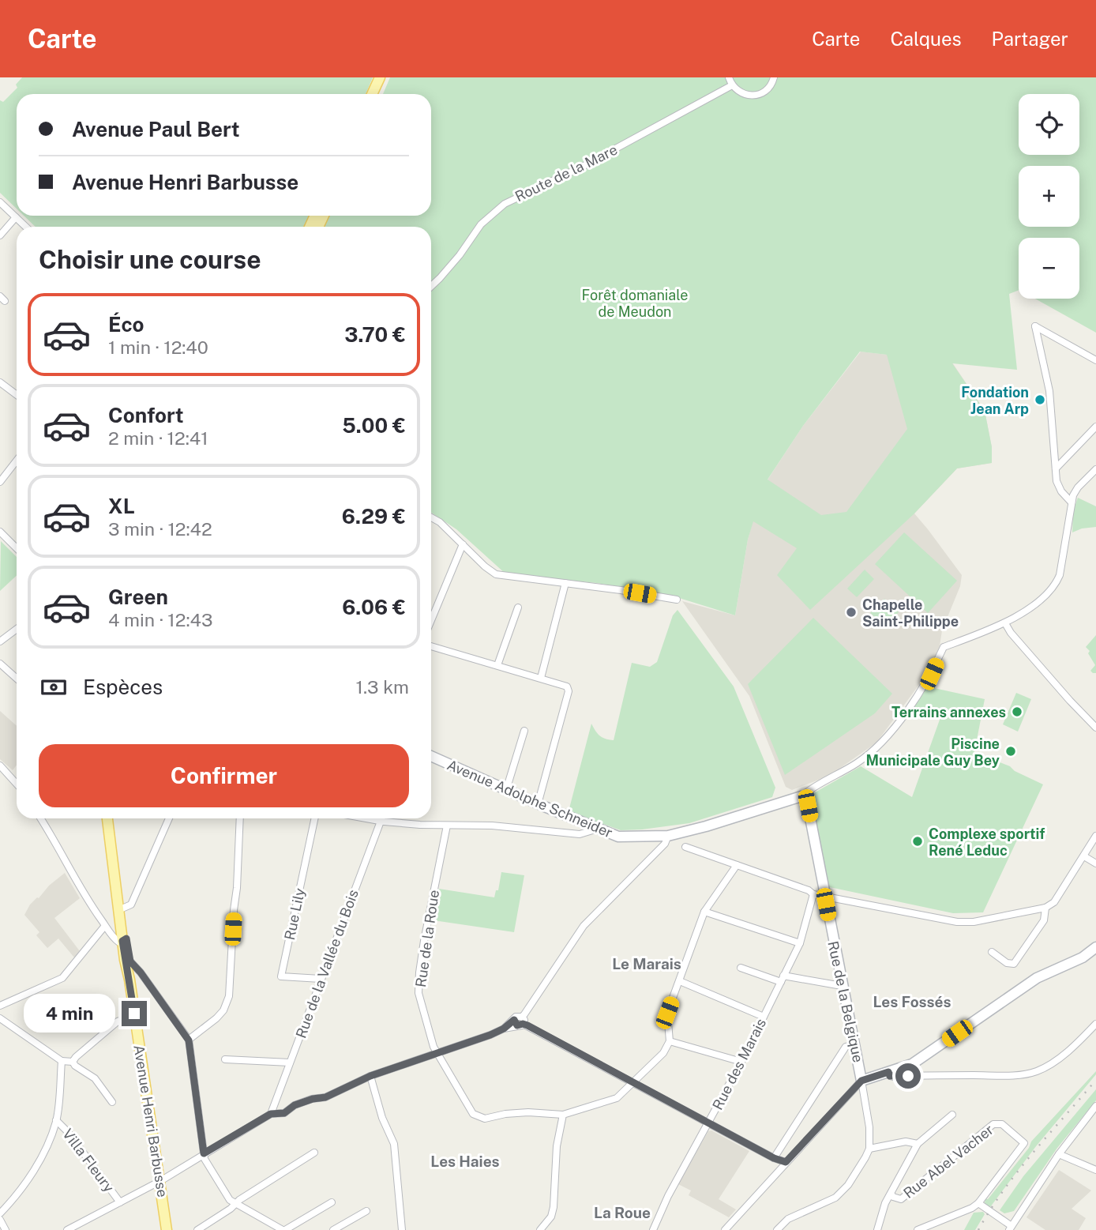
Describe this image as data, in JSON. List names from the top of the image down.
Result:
{
  "streets": {
    "main road": ["Avenue Henri Barbusse"],
    "street": [
      "Route de la Mare",
      "Avenue Adolphe Schneider",
      "Rue Lily",
      "Rue de la Roue",
      "Rue de la Vallée du Bois",
      "Rue de la Belgique",
      "Rue des Marais",
      "Villa Fleury",
      "Rue Abel Vacher"
    ]
  },
  "crossings": [
    ["Avenue Adolphe Schneider", "Rue de la Belgique"],
    ["Rue Lily", "Rue de la Vallée du Bois"],
    ["Rue de la Belgique", "Rue des Marais"]
  ],
  "districts": [
    "Le Marais",
    "Les Fossés",
    "Les Haies",
    "La Roue"
  ],
  "parks": ["Forêt domaniale de Meudon"],
  "places": [
    "Fondation Jean Arp",
    "Chapelle Saint-Philippe",
    "Terrains annexes",
    "Piscine Municipale Guy Bey",
    "Complexe sportif René Leduc"
  ],
  "page": {
    "header": "Carte",
    "nav": ["Carte", "Calques", "Partager"],
    "map_buttons": ["+", "−"],
    "banner": ["Avenue Paul Bert", "Avenue Henri Barbusse"],
    "heading": "Choisir une course",
    "list": [
      {
        "name": "Éco",
        "note": "1 min · 12:40",
        "value": "3.70 €"
      },
      {
        "name": "Confort",
        "note": "2 min · 12:41",
        "value": "5.00 €"
      },
      {
        "name": "XL",
        "note": "3 min · 12:42",
        "value": "6.29 €"
      },
      {
        "name": "Green",
        "note": "4 min · 12:43",
        "value": "6.06 €"
      }
    ],
    "pay": ["Espèces", "1.3 km"],
    "buttons": "Confirmer",
    "bubble": "4 min"
  }
}
